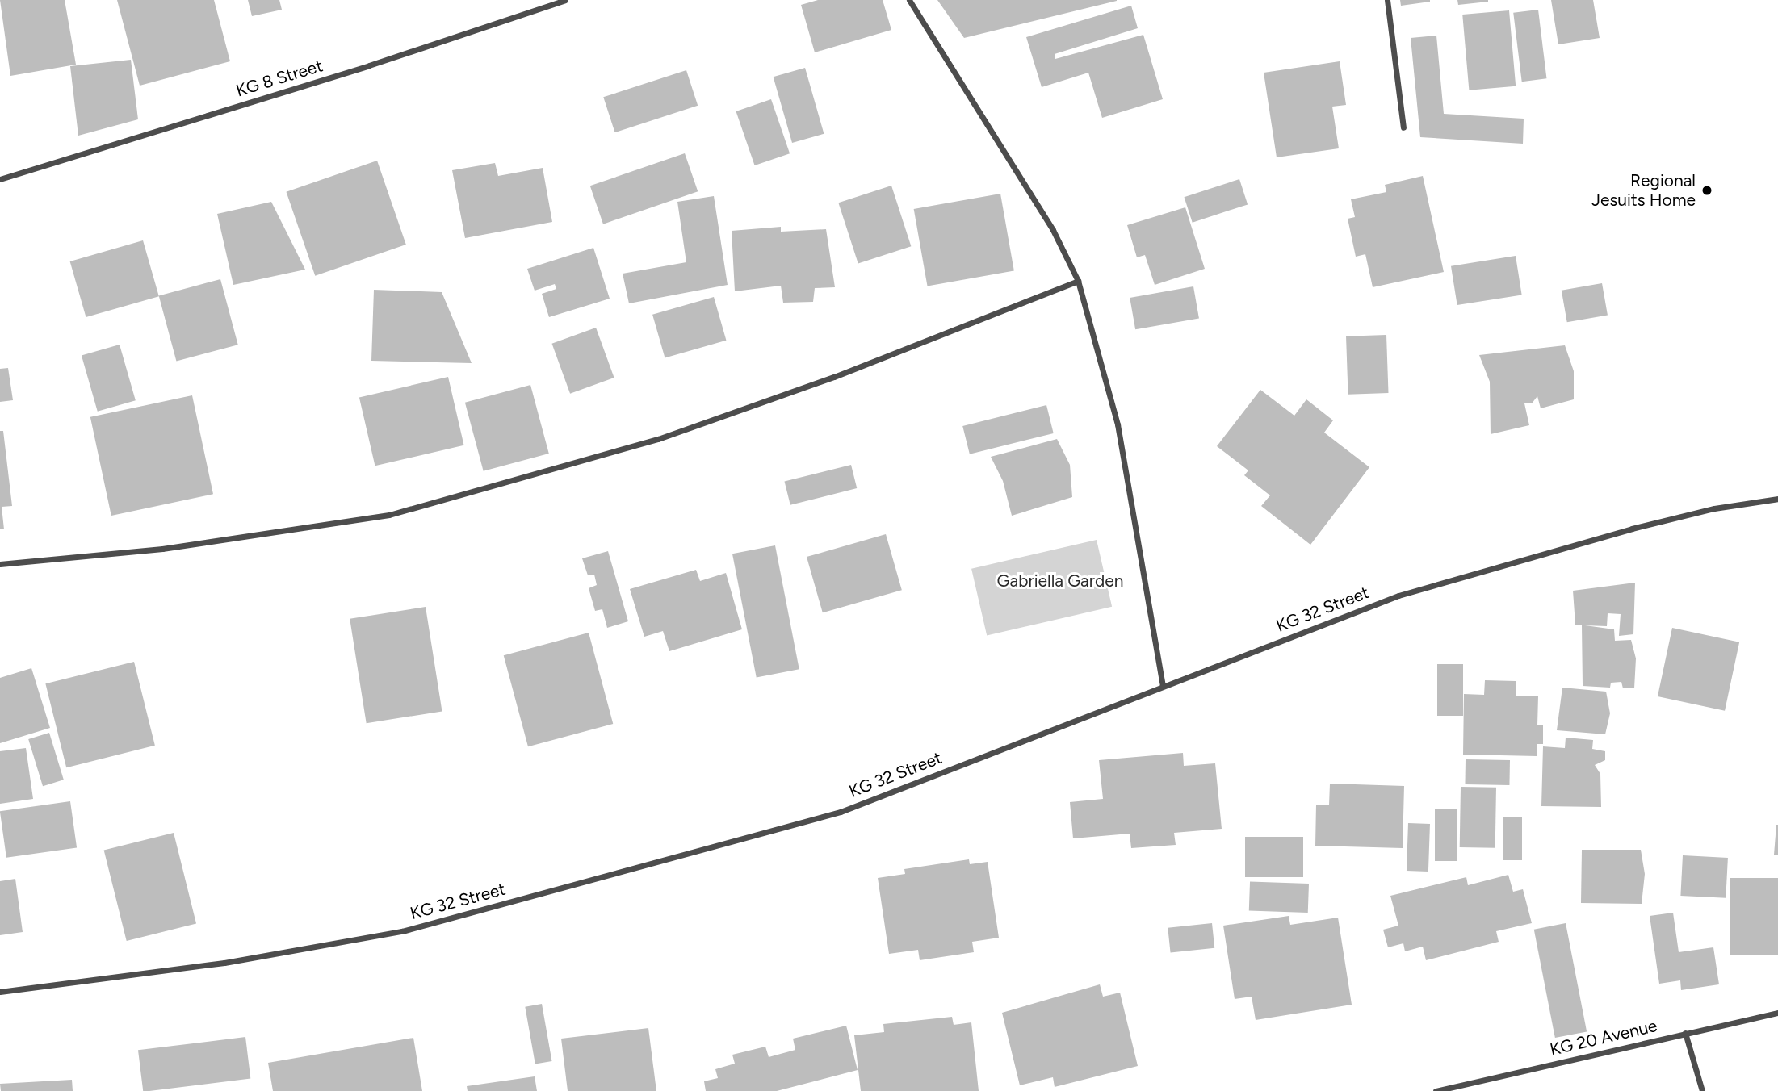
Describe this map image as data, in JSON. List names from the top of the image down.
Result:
{
  "streets": {
    "street": ["KG 8 Street", "KG 32 Street", "KG 20 Avenue"]
  },
  "parks": ["Gabriella Garden"],
  "places": ["Regional Jesuits Home"]
}
